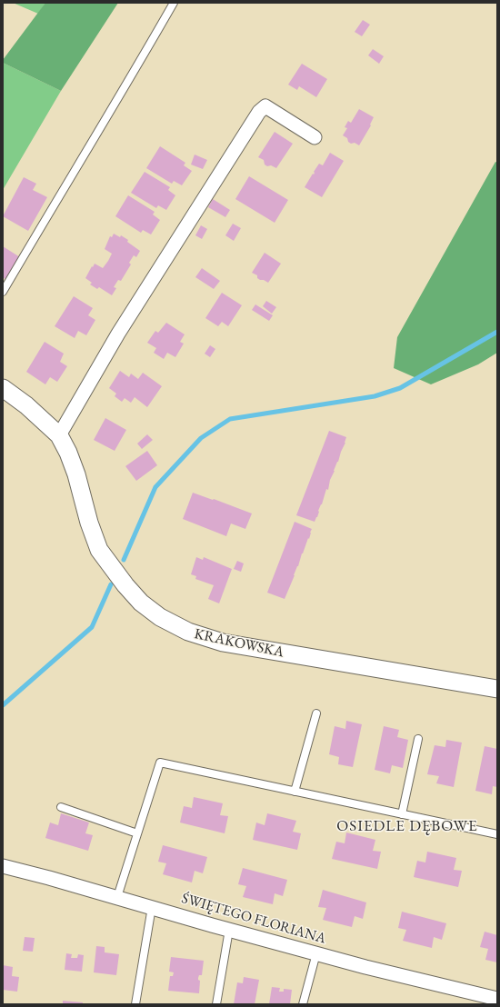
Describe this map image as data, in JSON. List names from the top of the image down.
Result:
{
  "streets": {
    "street": ["KRAKOWSKA", "ŚWIĘTEGO FLORIANA"]
  },
  "districts": ["OSIEDLE DĘBOWE"]
}
